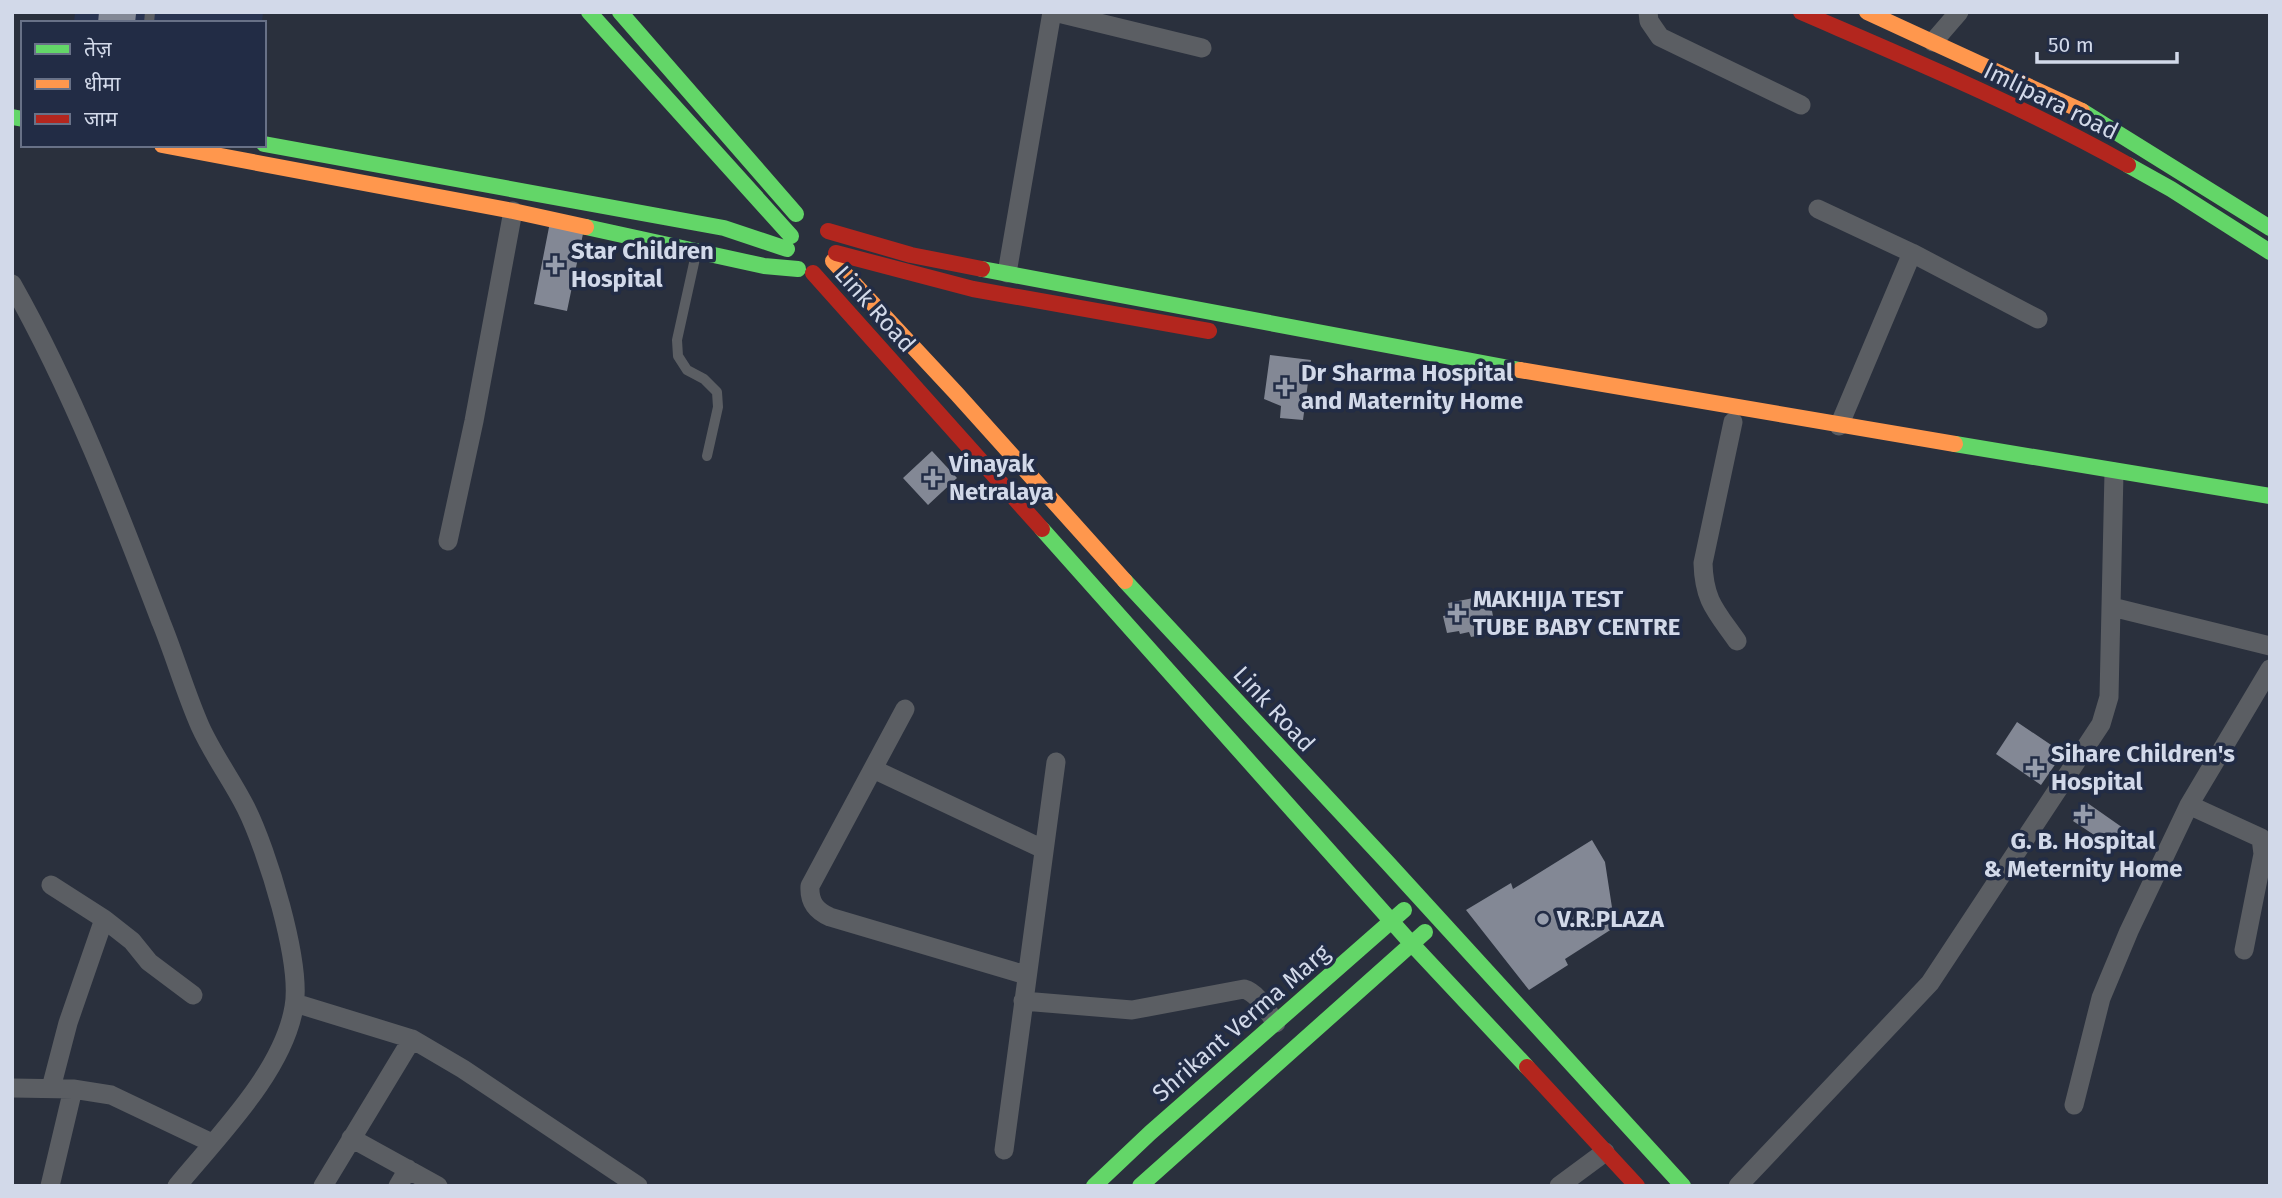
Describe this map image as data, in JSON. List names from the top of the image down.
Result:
{
  "streets": {
    "street": ["Imlipara road", "Link Road", "Shrikant Verma Marg"]
  },
  "crossings": [
    ["Link Road", "Shrikant Verma Marg"]
  ],
  "places": {
    "health": [
      "Star Children Hospital",
      "Dr Sharma Hospital and Maternity Home",
      "Vinayak Netralaya",
      "MAKHIJA TEST TUBE BABY CENTRE",
      "Sihare Children's Hospital",
      "G. B. Hospital & Meternity Home"
    ],
    "other": ["V.R.PLAZA"]
  },
  "legend": ["तेज़", "धीमा", "जाम"],
  "scale_bar": "50 m"
}
